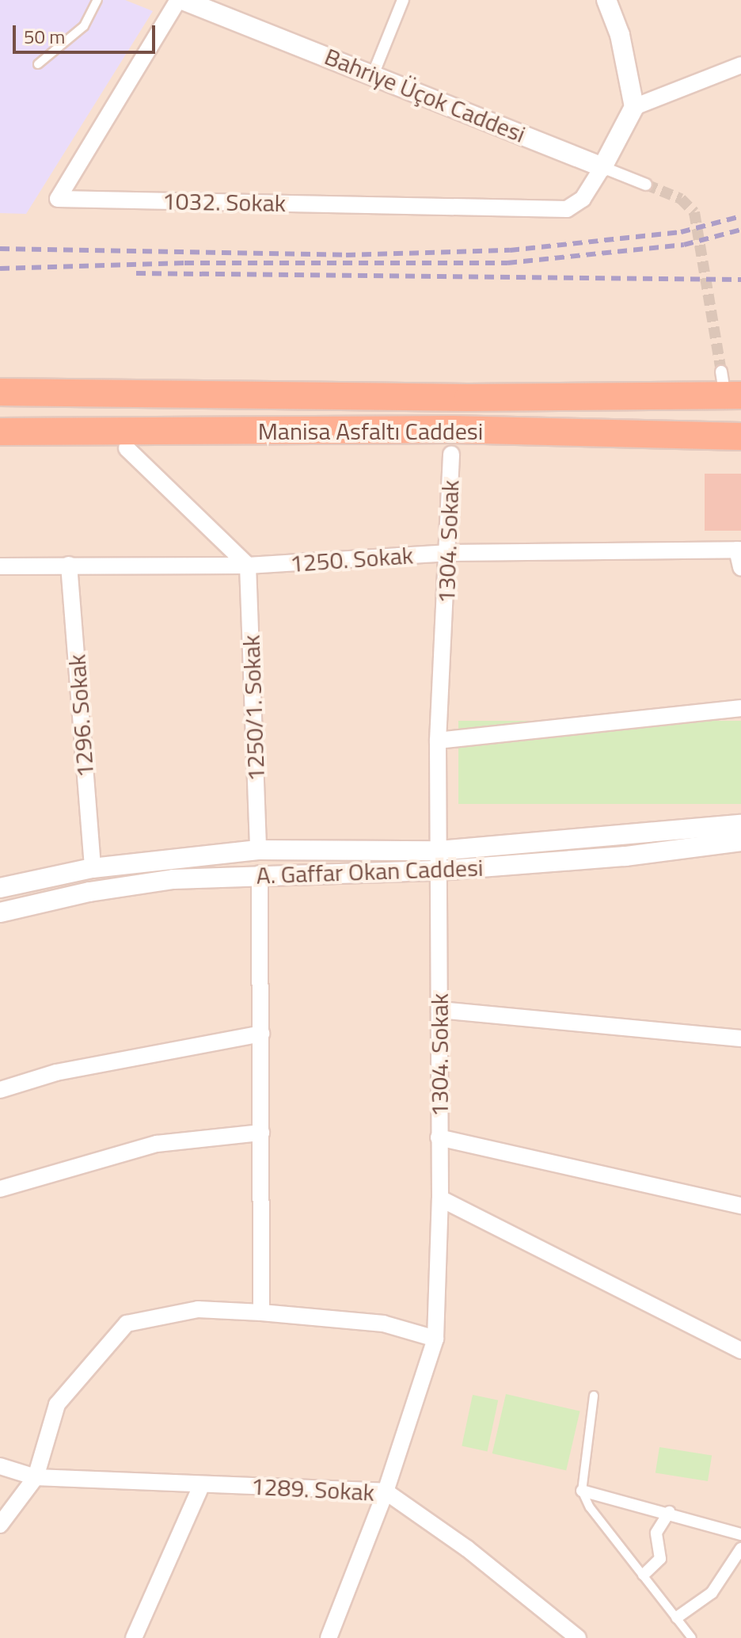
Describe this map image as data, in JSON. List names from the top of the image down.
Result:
{
  "streets": {
    "highway": ["Manisa Asfaltı Caddesi"],
    "street": [
      "Bahriye Üçok Caddesi",
      "1032. Sokak",
      "1304. Sokak",
      "1250. Sokak",
      "1250/1. Sokak",
      "1296. Sokak",
      "A. Gaffar Okan Caddesi",
      "1289. Sokak"
    ]
  },
  "crossings": [
    ["Bahriye Üçok Caddesi", "1032. Sokak"],
    ["1304. Sokak", "1250. Sokak"],
    ["1304. Sokak", "A. Gaffar Okan Caddesi"],
    ["1304. Sokak", "1289. Sokak"],
    ["1250. Sokak", "1250/1. Sokak"],
    ["1250. Sokak", "1296. Sokak"],
    ["1250/1. Sokak", "A. Gaffar Okan Caddesi"],
    ["1296. Sokak", "A. Gaffar Okan Caddesi"]
  ],
  "scale_bar": "50 m"
}
